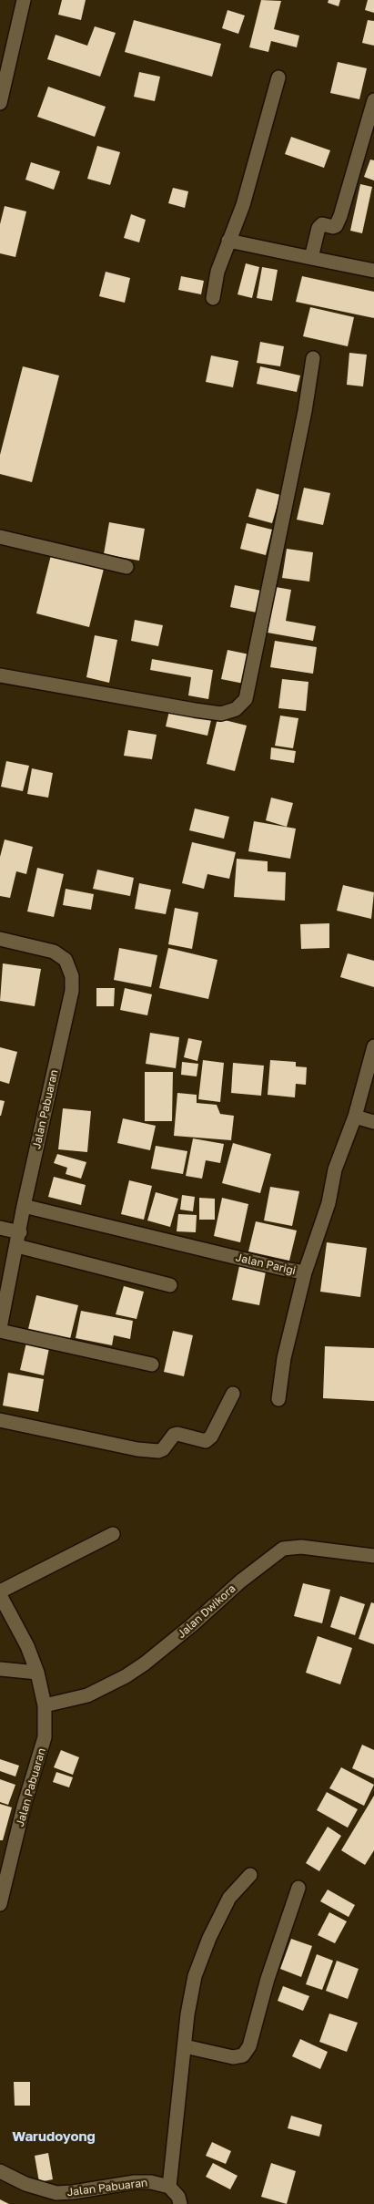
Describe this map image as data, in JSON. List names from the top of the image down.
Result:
{
  "streets": {
    "street": ["Jalan Pabuaran", "Jalan Parigi", "Jalan Dwikora"]
  },
  "crossings": [
    ["Jalan Pabuaran", "Jalan Parigi"],
    ["Jalan Pabuaran", "Jalan Dwikora"]
  ],
  "districts": ["Warudoyong"]
}
